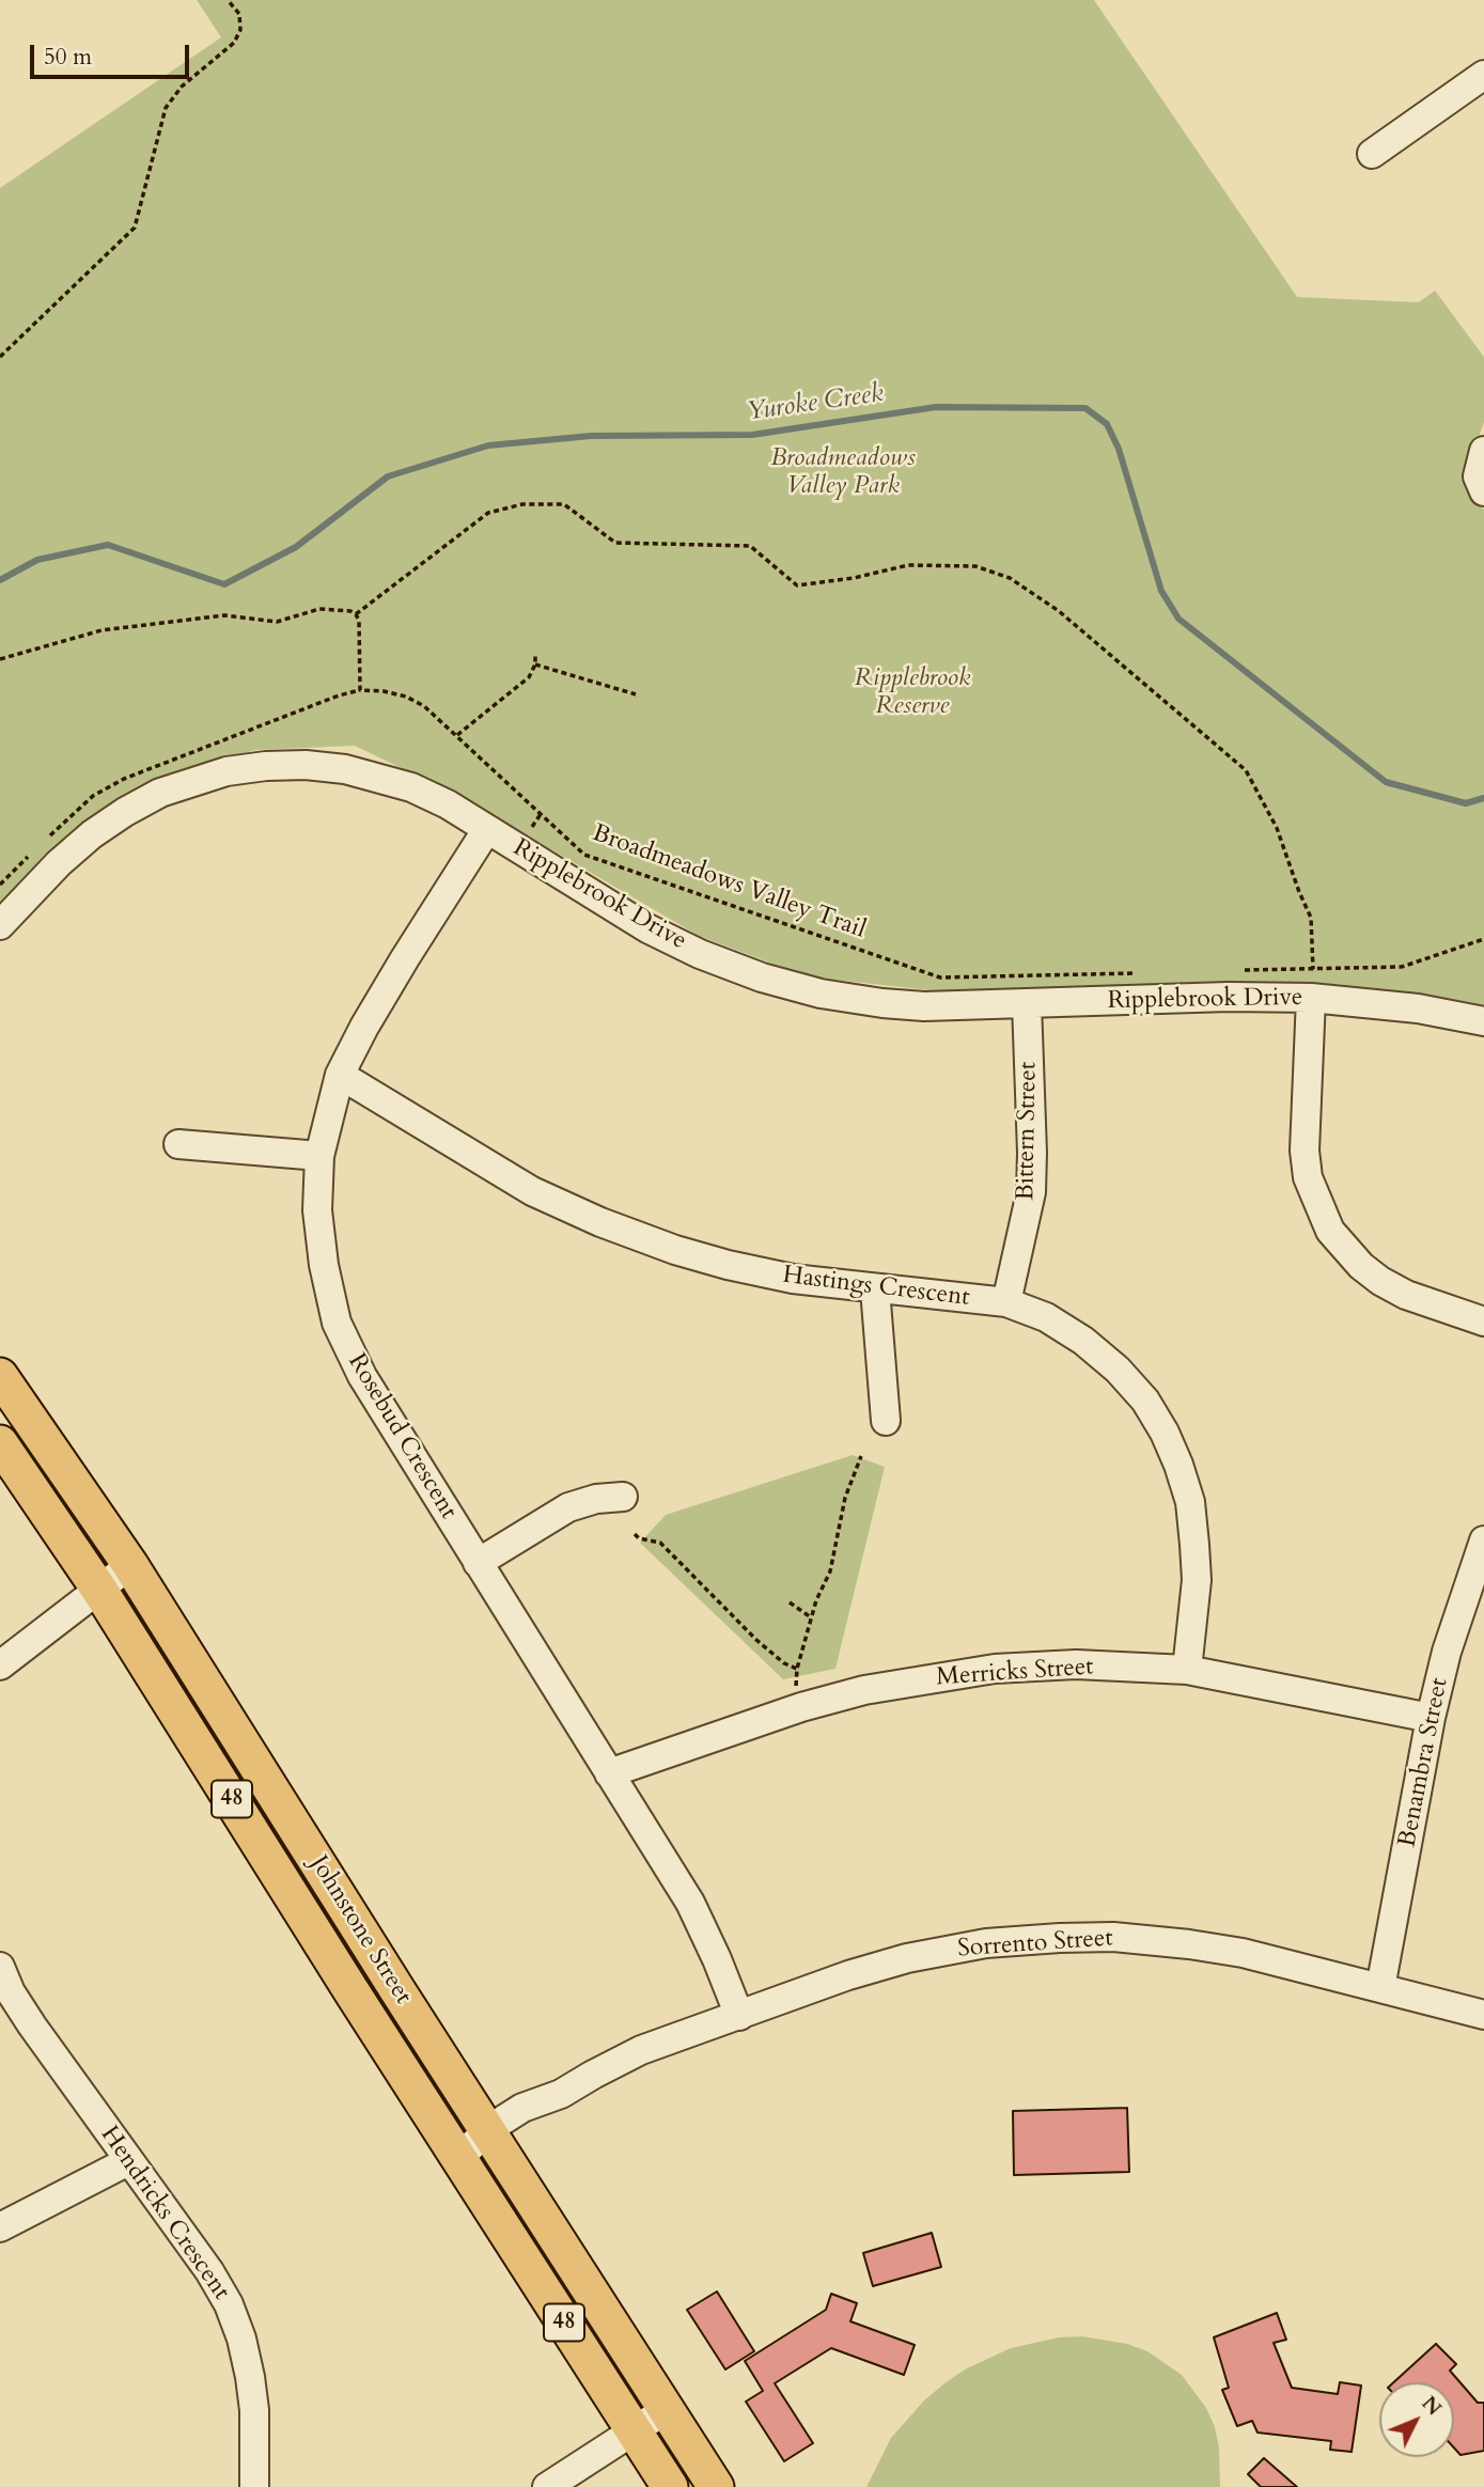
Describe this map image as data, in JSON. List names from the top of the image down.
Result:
{
  "streets": {
    "main road": ["48", "Johnstone Street"],
    "street": [
      "Ripplebrook Drive",
      "Bittern Street",
      "Hastings Crescent",
      "Rosebud Crescent",
      "Merricks Street",
      "Benambra Street",
      "Sorrento Street",
      "Hendricks Crescent"
    ],
    "path": ["Broadmeadows Valley Trail"]
  },
  "crossings": [
    ["Ripplebrook Drive", "Bittern Street"],
    ["Ripplebrook Drive", "Rosebud Crescent"],
    ["Bittern Street", "Hastings Crescent"],
    ["Hastings Crescent", "Rosebud Crescent"],
    ["Hastings Crescent", "Merricks Street"],
    ["Rosebud Crescent", "Merricks Street"],
    ["Rosebud Crescent", "Sorrento Street"],
    ["Merricks Street", "Benambra Street"],
    ["Benambra Street", "Sorrento Street"],
    ["Johnstone Street", "Sorrento Street"]
  ],
  "water": ["Yuroke Creek"],
  "parks": ["Broadmeadows Valley Park", "Ripplebrook Reserve"],
  "scale_bar": "50 m",
  "north": "top right"
}
